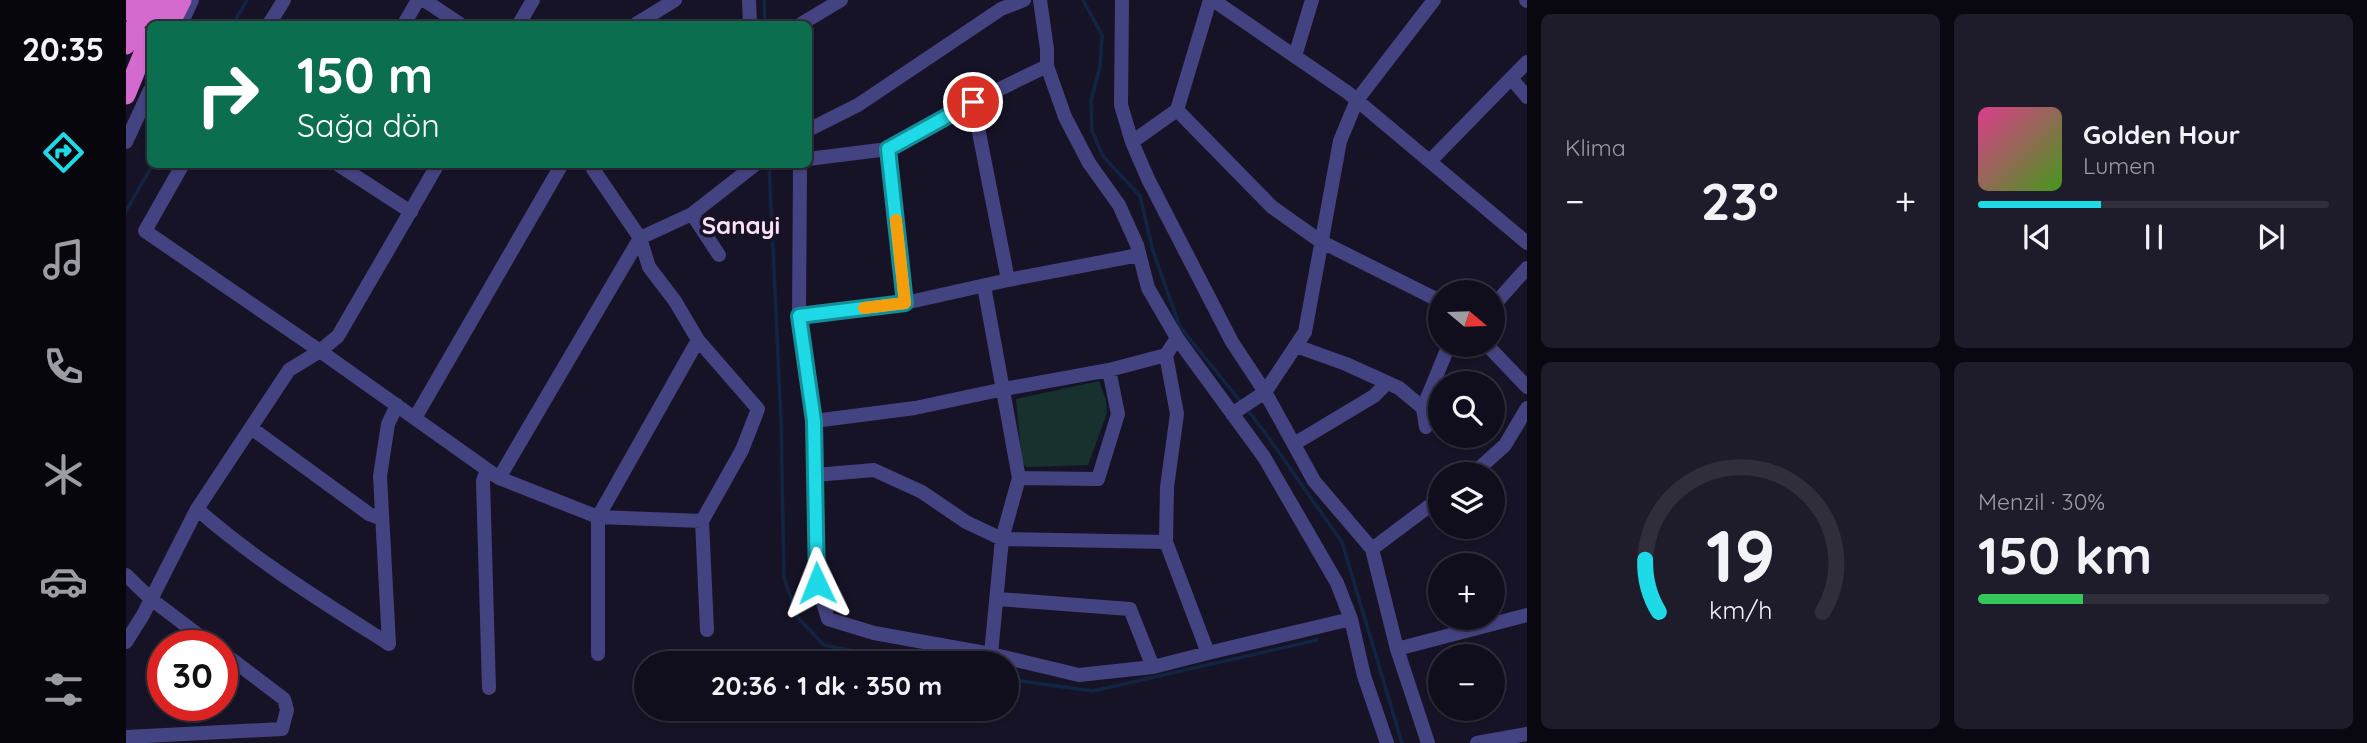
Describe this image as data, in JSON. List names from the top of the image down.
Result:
{
  "districts": ["Sanayi"],
  "north": "right",
  "page": {
    "tabs": "20:35",
    "tile": [
      "Klima",
      ["Menzil · 30%", "150 km"]
    ],
    "turn": ["150 m", "Sağa dön"],
    "song": ["Golden Hour", "Lumen"],
    "heat": ["−", "23°", "+"],
    "map_buttons": ["+", "−"],
    "limit": "30",
    "trip": "20:36 · 1 dk · 350 m",
    "gauge": ["19", "km/h"]
  }
}
